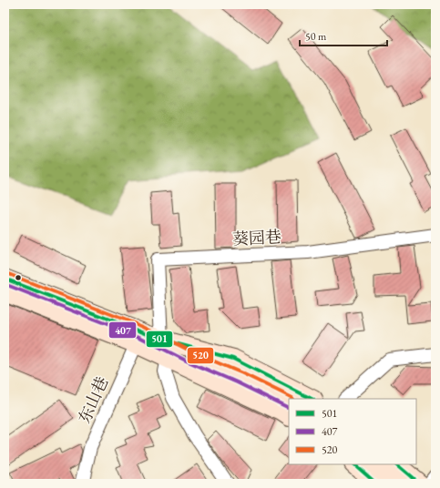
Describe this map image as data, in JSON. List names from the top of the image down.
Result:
{
  "streets": {
    "street": ["葵园巷", "东山巷"]
  },
  "lines": ["transit line 520", "transit line 501", "transit line 407"],
  "legend": ["501", "407", "520"],
  "scale_bar": "50 m"
}
